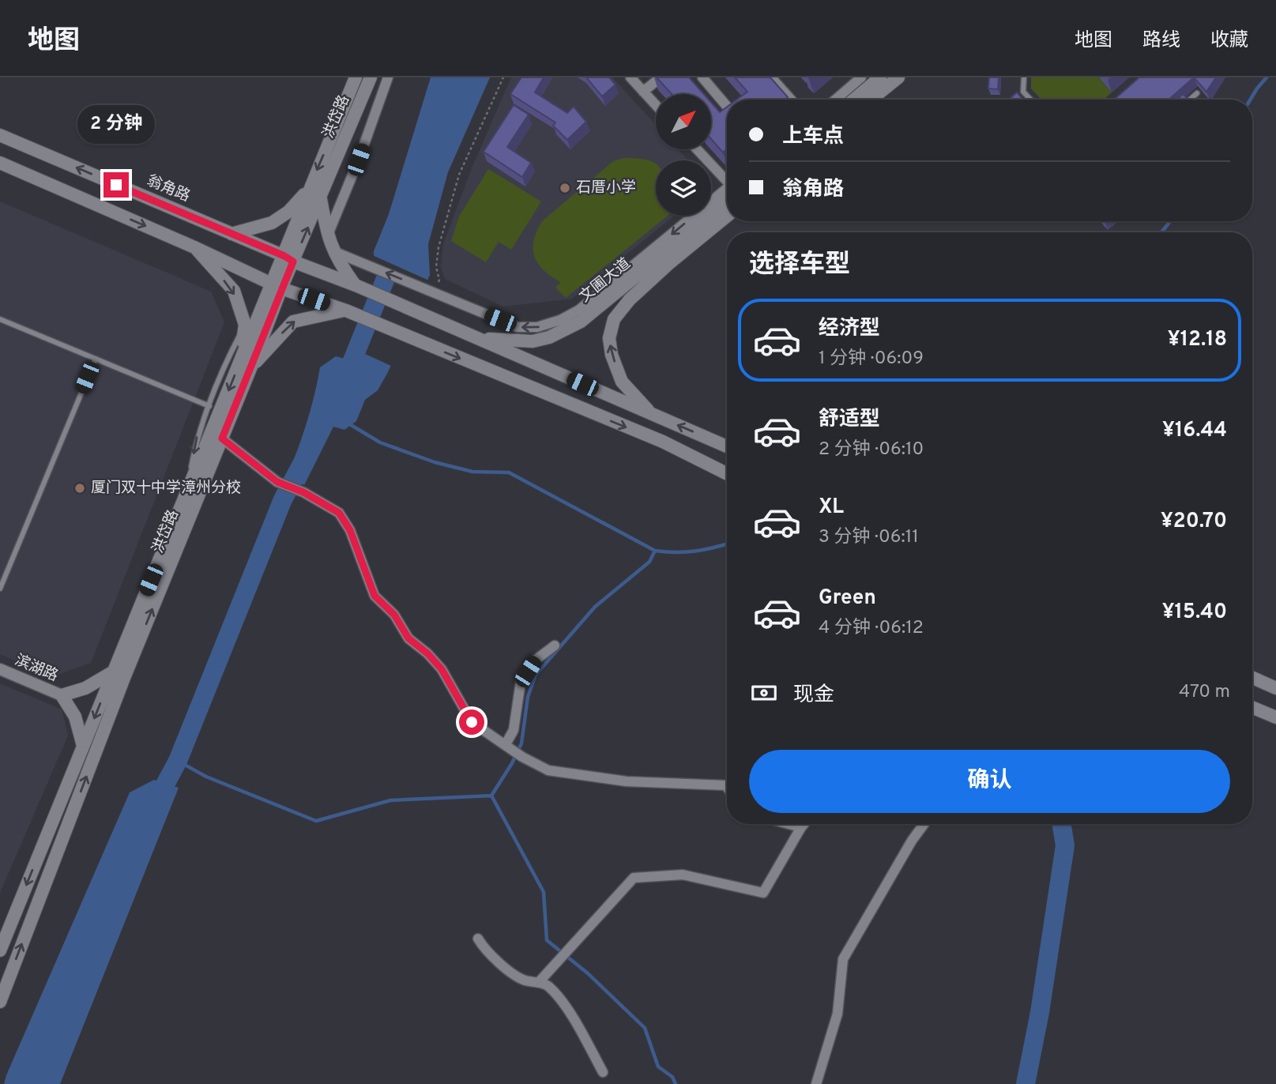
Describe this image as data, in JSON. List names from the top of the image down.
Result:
{
  "streets": {
    "main road": ["洪岱路", "翁角路", "文圃大道"],
    "street": ["滨湖路"]
  },
  "crossings": [
    ["洪岱路", "翁角路"],
    ["翁角路", "文圃大道"]
  ],
  "one_way": ["文圃大道"],
  "places": ["石厝小学", "厦门双十中学漳州分校"],
  "north": "top right",
  "page": {
    "header": "地图",
    "nav": ["地图", "路线", "收藏"],
    "banner": ["上车点", "翁角路"],
    "bubble": "2 分钟",
    "heading": "选择车型",
    "list": [
      {
        "name": "经济型",
        "note": "1 分钟 · 06:09",
        "value": "¥12.18"
      },
      {
        "name": "舒适型",
        "note": "2 分钟 · 06:10",
        "value": "¥16.44"
      },
      {
        "name": "XL",
        "note": "3 分钟 · 06:11",
        "value": "¥20.70"
      },
      {
        "name": "Green",
        "note": "4 分钟 · 06:12",
        "value": "¥15.40"
      }
    ],
    "pay": ["现金", "470 m"],
    "buttons": "确认"
  }
}
